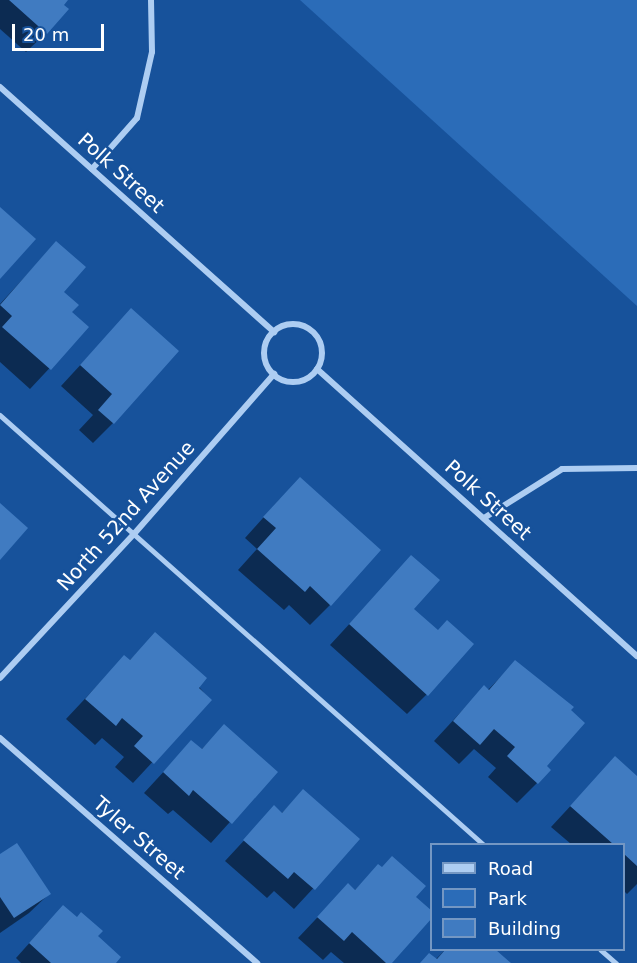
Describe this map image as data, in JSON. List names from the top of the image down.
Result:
{
  "streets": {
    "street": ["Polk Street", "North 52nd Avenue", "Tyler Street"]
  },
  "crossings": [
    ["Polk Street", "North 52nd Avenue"]
  ],
  "legend": ["Road", "Park", "Building"],
  "scale_bar": "20 m"
}
